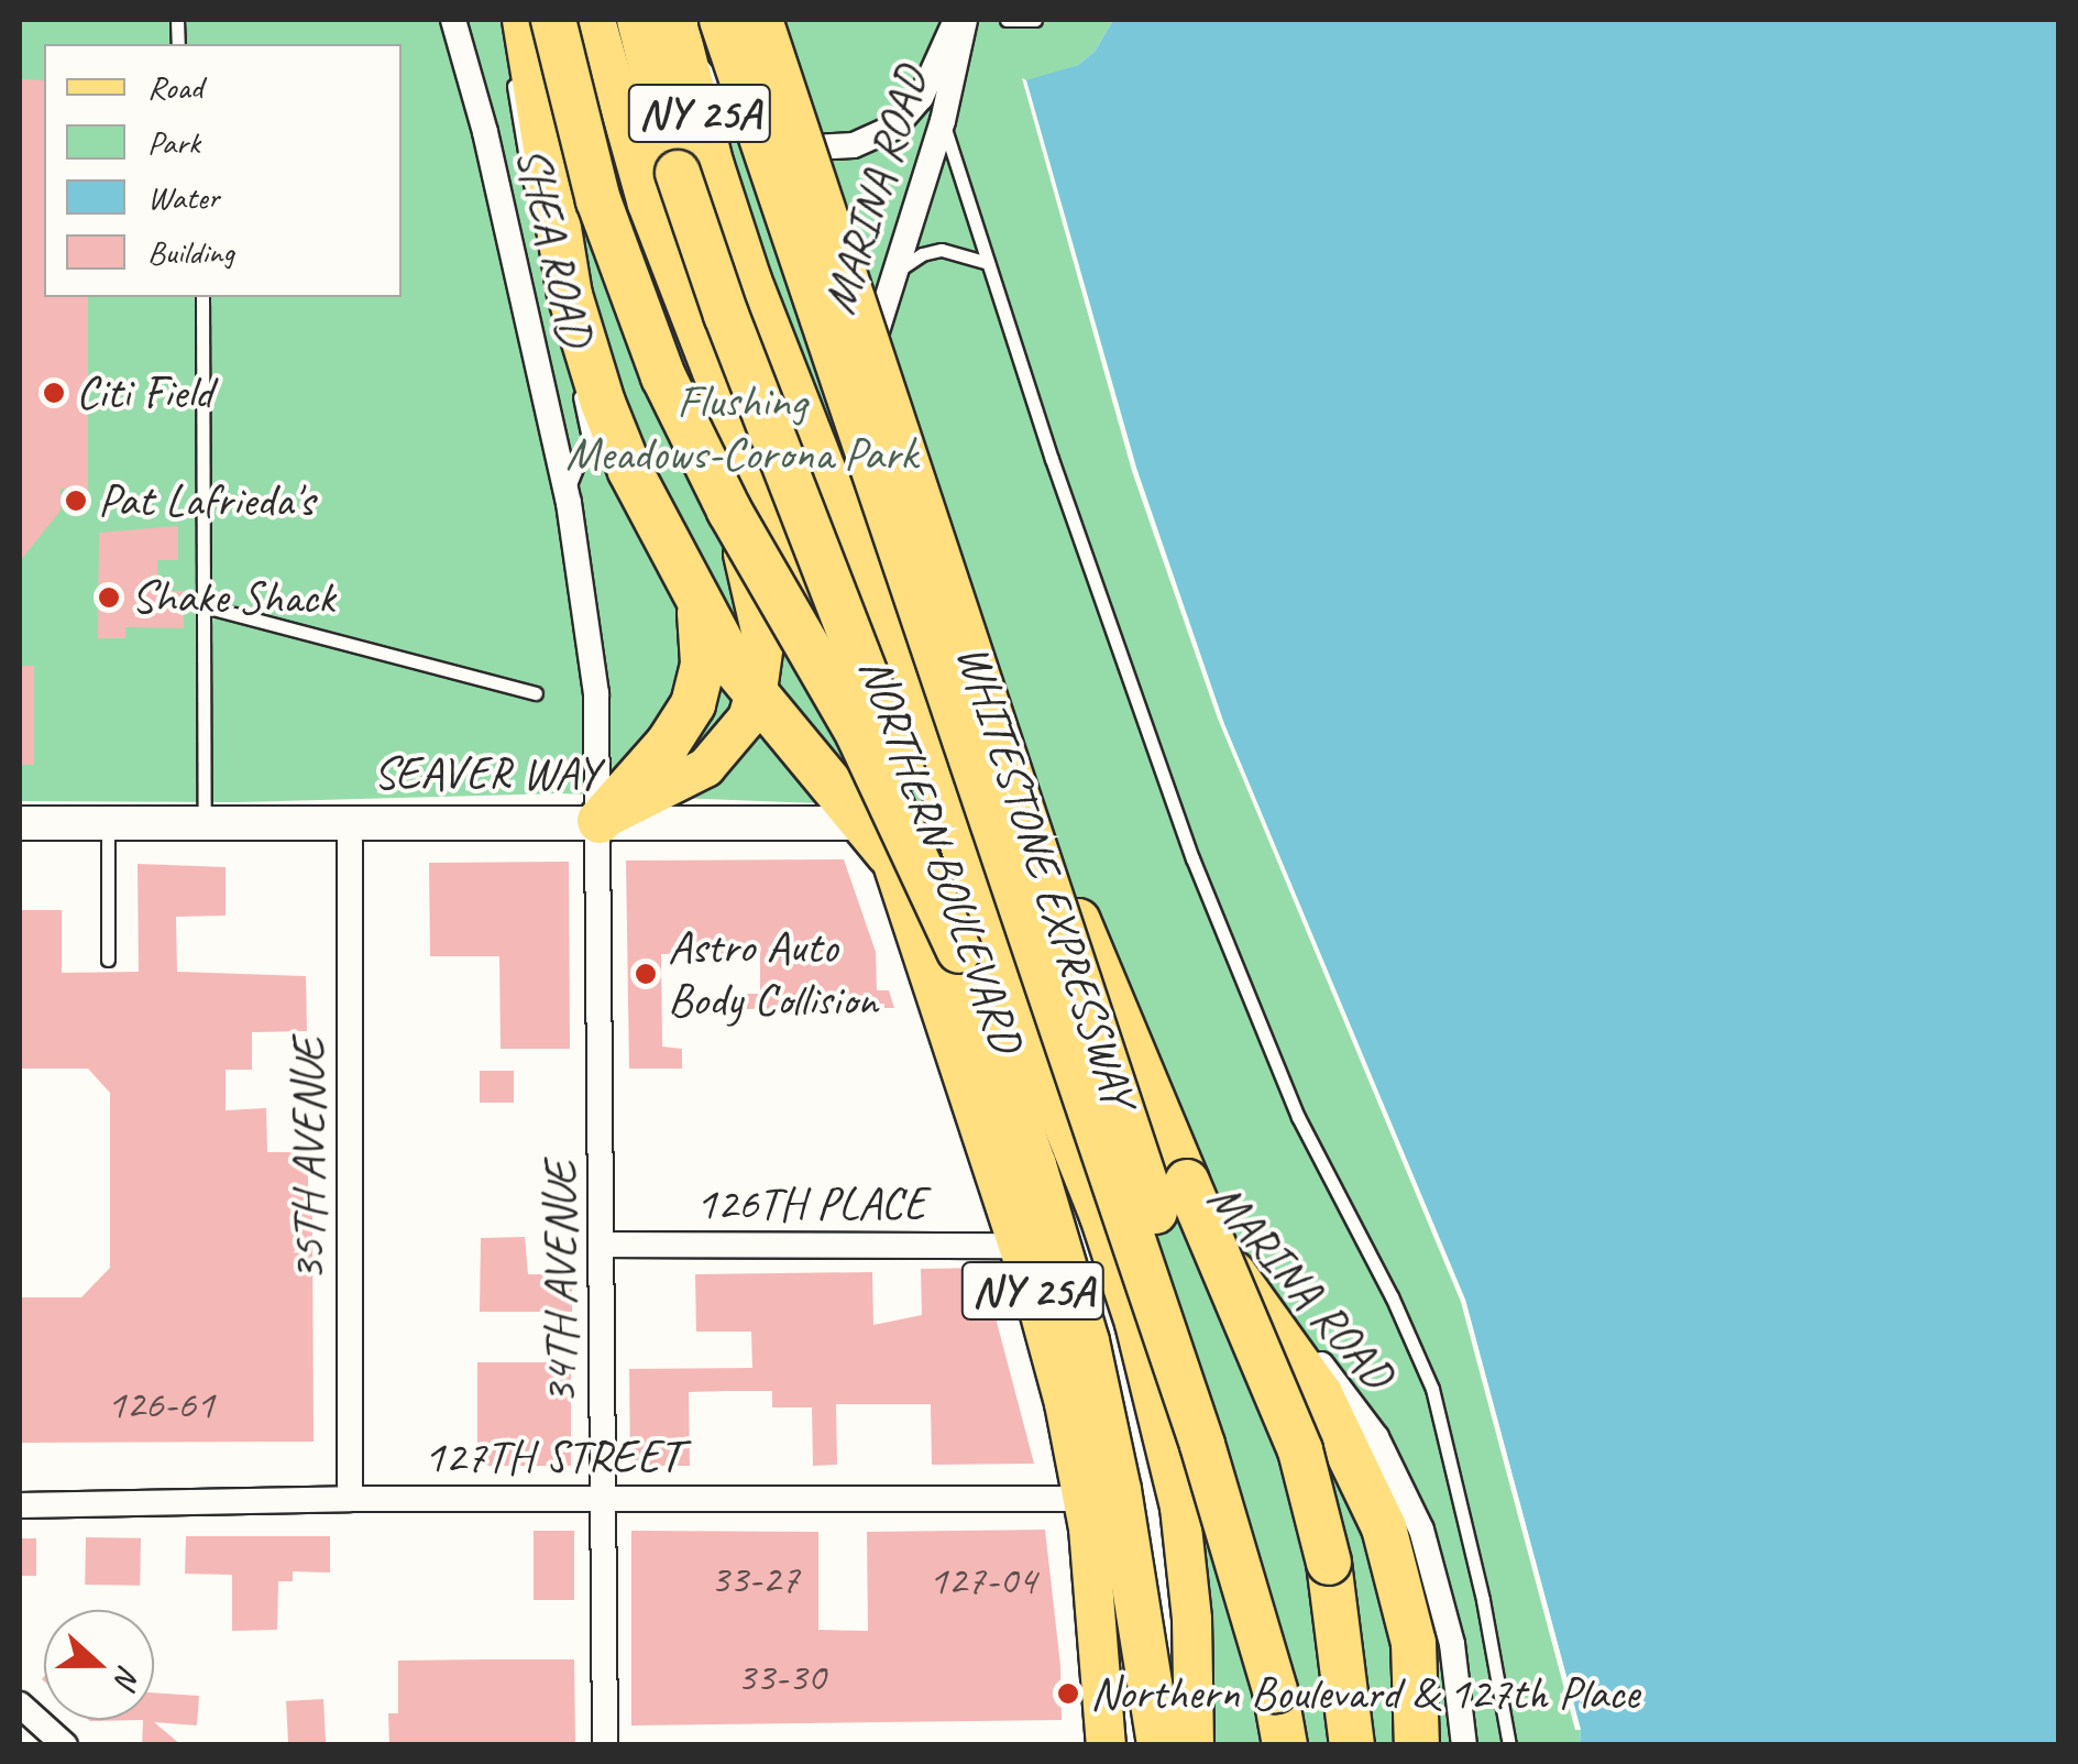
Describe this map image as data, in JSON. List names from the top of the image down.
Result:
{
  "streets": {
    "highway": ["WHITESTONE EXPRESSWAY"],
    "main road": ["NY 25A", "SEAVER WAY", "NORTHERN BOULEVARD"],
    "street": [
      "MARINA ROAD",
      "SHEA ROAD",
      "35TH AVENUE",
      "126TH PLACE",
      "34TH AVENUE",
      "127TH STREET"
    ]
  },
  "crossings": [
    ["MARINA ROAD", "NORTHERN BOULEVARD"],
    ["SHEA ROAD", "SEAVER WAY"],
    ["SHEA ROAD", "34TH AVENUE"],
    ["SEAVER WAY", "NORTHERN BOULEVARD"],
    ["SEAVER WAY", "35TH AVENUE"],
    ["SEAVER WAY", "34TH AVENUE"],
    ["NORTHERN BOULEVARD", "126TH PLACE"],
    ["NORTHERN BOULEVARD", "127TH STREET"],
    ["35TH AVENUE", "127TH STREET"],
    ["126TH PLACE", "34TH AVENUE"],
    ["34TH AVENUE", "127TH STREET"]
  ],
  "parks": ["Flushing Meadows-Corona Park"],
  "places": [
    "Citi Field",
    "Pat Lafrieda's",
    "Shake Shack",
    "Astro Auto Body Collision",
    "Northern Boulevard & 127th Place"
  ],
  "house_numbers": [
    "126-61",
    "33-27",
    "127-04",
    "33-30"
  ],
  "legend": [
    "Road",
    "Park",
    "Water",
    "Building"
  ],
  "north": "right"
}
